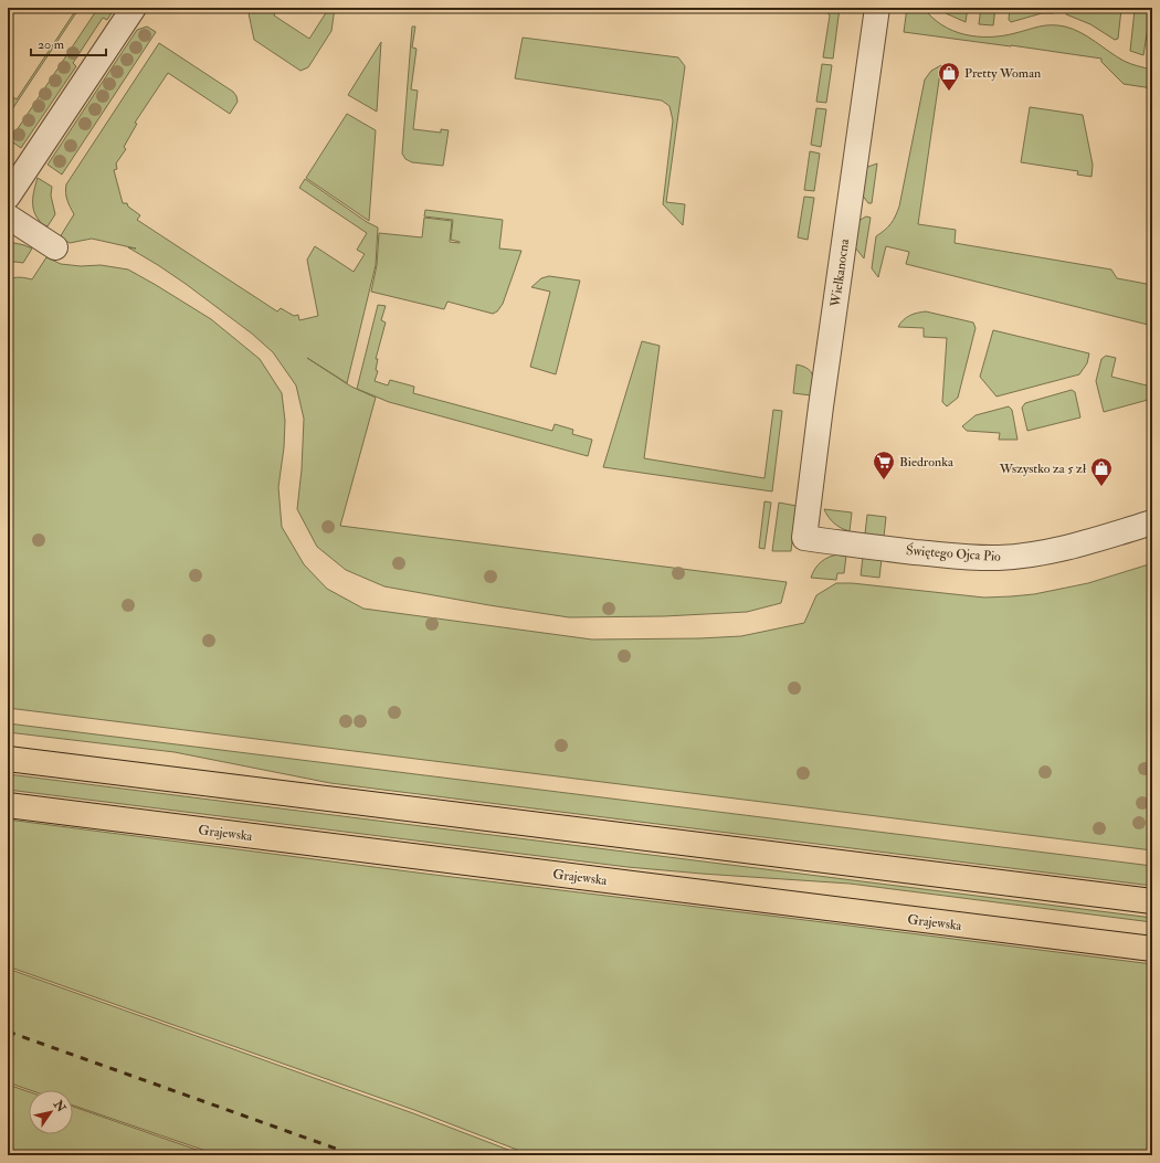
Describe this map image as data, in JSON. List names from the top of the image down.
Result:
{
  "streets": {
    "main road": ["Grajewska"],
    "street": ["Wielkanocna", "Świętego Ojca Pio"]
  },
  "crossings": [
    ["Wielkanocna", "Świętego Ojca Pio"]
  ],
  "places": {
    "shop": ["Pretty Woman", "Wszystko za 5 zł"],
    "supermarket": ["Biedronka"]
  },
  "scale_bar": "20 m",
  "north": "top right"
}
